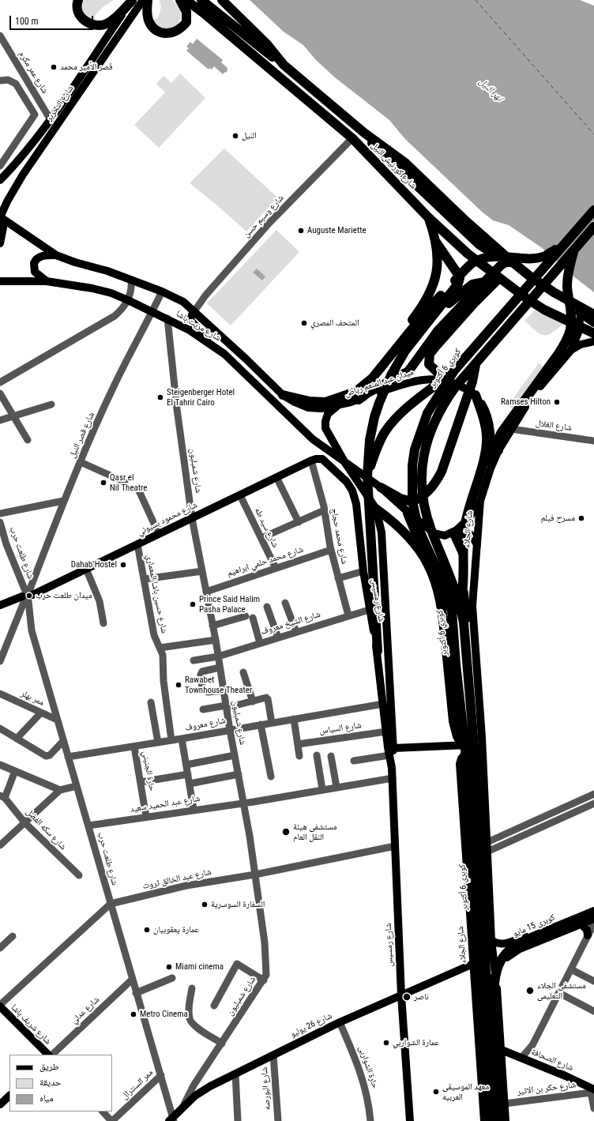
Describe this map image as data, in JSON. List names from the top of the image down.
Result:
{
  "streets": {
    "highway": ["شارع كورنيش النيل", "كوبري 6 أكتوبر", "كوبرى 15 مايو"],
    "main road": [
      "شارع التحرير",
      "شارع مريت باشا",
      "ميدان عبد المنعم رياض",
      "شارع محمود بسيوني",
      "شارع الجلاء",
      "شارع رمسيس",
      "شارع شريف باشا",
      "شارع 26 يوليو",
      "شارع الصحافة"
    ],
    "street": [
      "شارع عمر مكرم",
      "شارع وسيم حسن",
      "شارع الغلال",
      "شارع قصر النيل",
      "شارع شمبليون",
      "شارع سيد طه",
      "شارع محمد حجاج",
      "شارع طلعت حرب",
      "شارع محمد حلمي ابراهيم",
      "شارع حسين باشا المعماري",
      "شارع الشيخ معروف",
      "ممر بهلر",
      "شارع معروف",
      "شارع السياس",
      "حارة الجنيني",
      "شارع عبد الحميد سعيد",
      "شارع سكه الفضل",
      "شارع عبد الخالق ثروت",
      "شارع عدلي",
      "حارة الشواربى",
      "ممر السنترال",
      "شارع البورصه",
      "شارع حكر بن الاثير"
    ]
  },
  "crossings": [
    ["شارع عمر مكرم", "شارع التحرير"],
    ["شارع التحرير", "شارع مريت باشا"],
    ["شارع كورنيش النيل", "شارع وسيم حسن"],
    ["شارع كورنيش النيل", "شارع الجلاء"],
    ["شارع وسيم حسن", "شارع مريت باشا"],
    ["شارع مريت باشا", "ميدان عبد المنعم رياض"],
    ["شارع مريت باشا", "شارع قصر النيل"],
    ["شارع مريت باشا", "شارع شمبليون"],
    ["شارع مريت باشا", "شارع الجلاء"],
    ["شارع مريت باشا", "شارع رمسيس"],
    ["كوبري 6 أكتوبر", "كوبرى 15 مايو"],
    ["ميدان عبد المنعم رياض", "شارع الجلاء"],
    ["ميدان عبد المنعم رياض", "شارع رمسيس"],
    ["شارع الغلال", "شارع الجلاء"],
    ["شارع قصر النيل", "شارع محمود بسيوني"],
    ["شارع قصر النيل", "شارع طلعت حرب"],
    ["شارع شمبليون", "شارع محمود بسيوني"],
    ["شارع شمبليون", "شارع محمد حلمي ابراهيم"],
    ["شارع شمبليون", "شارع الشيخ معروف"],
    ["شارع شمبليون", "شارع معروف"],
    ["شارع شمبليون", "شارع عبد الحميد سعيد"],
    ["شارع شمبليون", "شارع عبد الخالق ثروت"],
    ["شارع شمبليون", "شارع 26 يوليو"],
    ["شارع محمود بسيوني", "شارع سيد طه"],
    ["شارع محمود بسيوني", "شارع محمد حجاج"],
    ["شارع محمود بسيوني", "شارع طلعت حرب"],
    ["شارع محمود بسيوني", "شارع حسين باشا المعماري"],
    ["شارع محمود بسيوني", "شارع رمسيس"],
    ["شارع سيد طه", "شارع محمد حلمي ابراهيم"],
    ["شارع الجلاء", "شارع رمسيس"],
    ["شارع الجلاء", "شارع 26 يوليو"],
    ["شارع الجلاء", "شارع الصحافة"],
    ["شارع الجلاء", "شارع حكر بن الاثير"],
    ["شارع محمد حجاج", "شارع محمد حلمي ابراهيم"],
    ["شارع محمد حجاج", "شارع رمسيس"],
    ["شارع محمد حجاج", "شارع الشيخ معروف"],
    ["شارع طلعت حرب", "ممر بهلر"],
    ["شارع طلعت حرب", "شارع معروف"],
    ["شارع طلعت حرب", "شارع عبد الحميد سعيد"],
    ["شارع طلعت حرب", "شارع عبد الخالق ثروت"],
    ["شارع طلعت حرب", "شارع عدلي"],
    ["شارع طلعت حرب", "شارع 26 يوليو"],
    ["شارع طلعت حرب", "ممر السنترال"],
    ["شارع حسين باشا المعماري", "شارع معروف"],
    ["شارع رمسيس", "شارع الشيخ معروف"],
    ["شارع رمسيس", "شارع معروف"],
    ["شارع رمسيس", "شارع السياس"],
    ["شارع رمسيس", "شارع عبد الحميد سعيد"],
    ["شارع رمسيس", "شارع عبد الخالق ثروت"],
    ["شارع رمسيس", "شارع 26 يوليو"],
    ["شارع معروف", "حارة الجنيني"],
    ["حارة الجنيني", "شارع عبد الحميد سعيد"],
    ["شارع عبد الخالق ثروت", "شارع شريف باشا"],
    ["شارع 26 يوليو", "حارة الشواربى"],
    ["شارع 26 يوليو", "شارع البورصه"],
    ["شارع الصحافة", "شارع حكر بن الاثير"]
  ],
  "water": ["نهر النيل"],
  "places": [
    "قصر الأمير محمد",
    "النيل",
    "Auguste Mariette",
    "المتحف المصري",
    "Steigenberger Hotel El Tahrir Cairo",
    "Ramses Hilton",
    "Qasr el Nil Theatre",
    "مسرح فيلم",
    "Dahab Hostel",
    "ميدان طلعت حرب",
    "Prince Said Halim Pasha Palace",
    "Rawabet Townhouse Theater",
    "مستشفى هيئة النقل العام",
    "السفارة السوسرية",
    "عمارة يعقوبيان",
    "Miami cinema",
    "مستشفى الجلاء التعليمى",
    "ناصر",
    "Metro Cinema",
    "عمارة الشواربي",
    "معهد الموسيقى العربيه"
  ],
  "legend": ["طريق", "حديقة", "مياه"],
  "scale_bar": "100 m"
}
